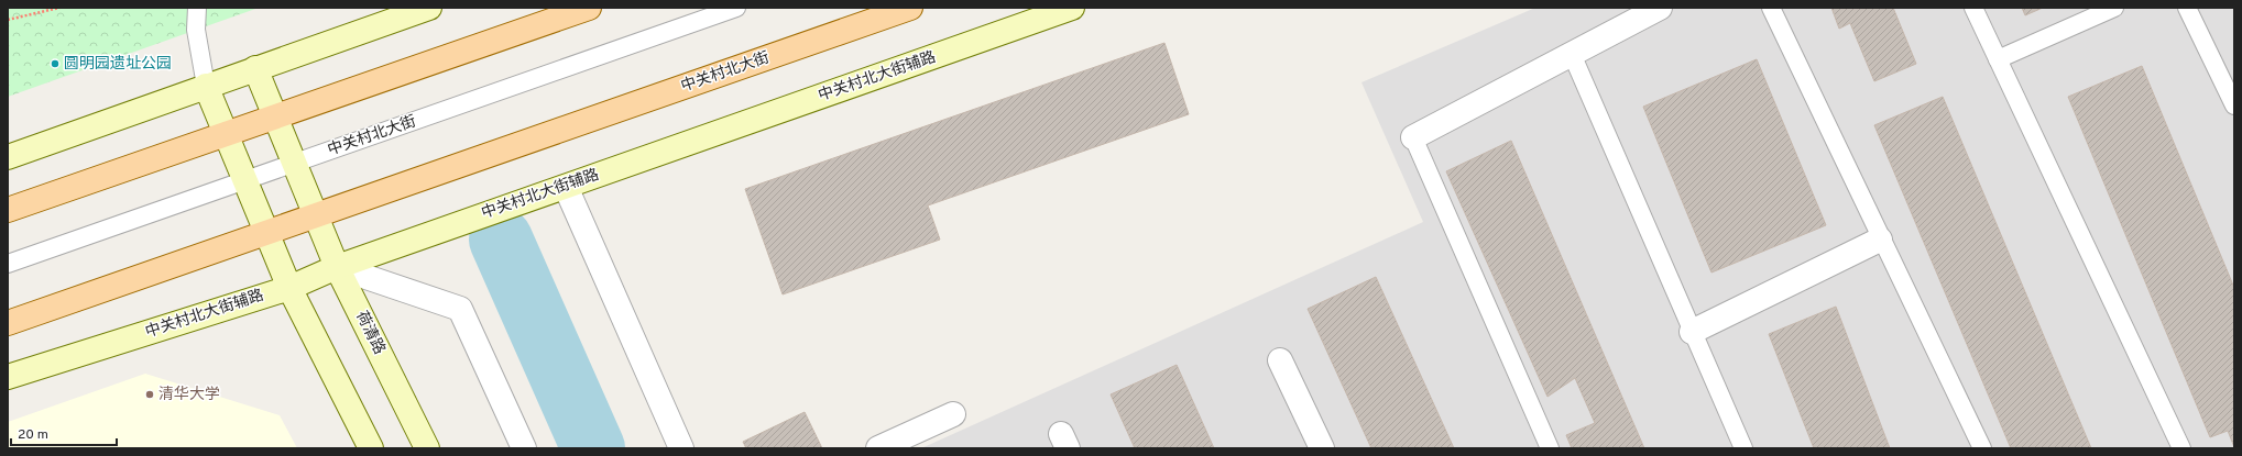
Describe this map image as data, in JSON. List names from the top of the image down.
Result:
{
  "streets": {
    "main road": ["中关村北大街"],
    "street": ["中关村北大街辅路", "荷清路"]
  },
  "crossings": [
    ["中关村北大街", "荷清路"],
    ["中关村北大街辅路", "荷清路"]
  ],
  "places": ["圆明园遗址公园", "清华大学"],
  "scale_bar": "20 m"
}
